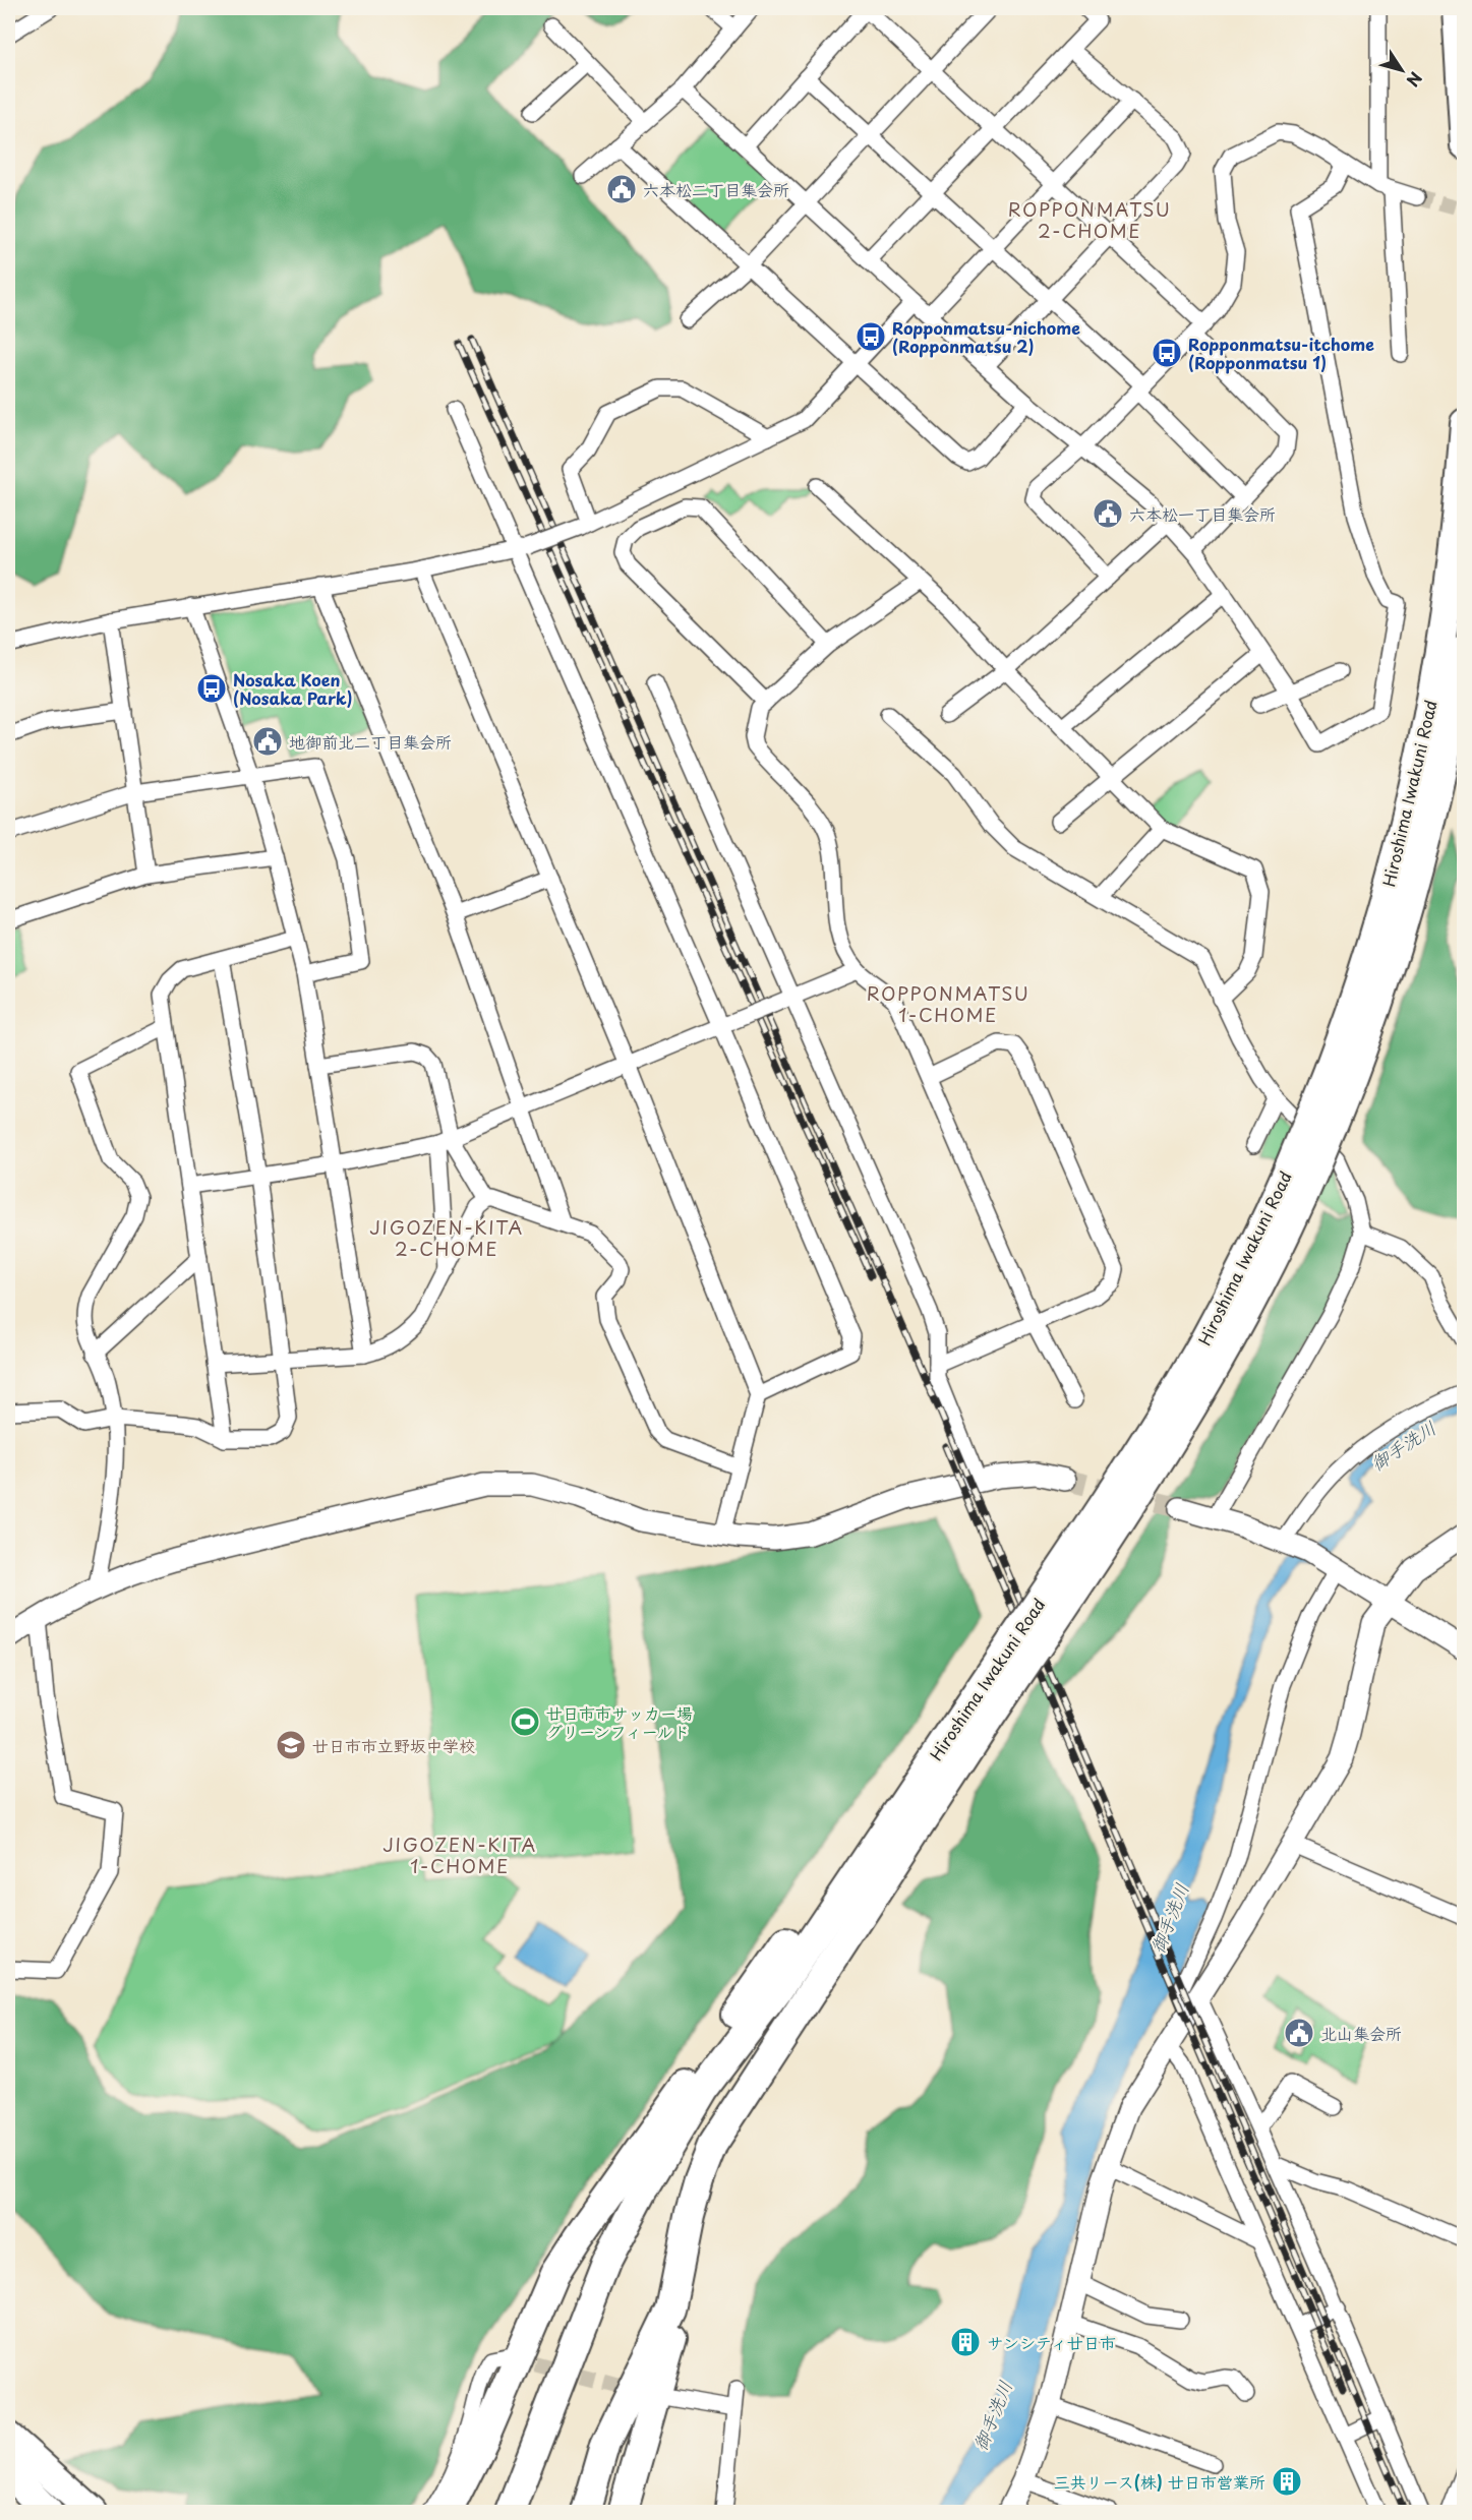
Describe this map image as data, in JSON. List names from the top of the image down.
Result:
{
  "streets": {
    "highway": ["Hiroshima Iwakuni Road"]
  },
  "districts": [
    "ROPPONMATSU 2-CHOME",
    "ROPPONMATSU 1-CHOME",
    "JIGOZEN-KITA 2-CHOME",
    "JIGOZEN-KITA 1-CHOME"
  ],
  "water": ["御手洗川"],
  "places": {
    "public building": [
      "六本松二丁目集会所",
      "六本松一丁目集会所",
      "地御前北二丁目集会所",
      "北山集会所"
    ],
    "bus stop": ["Ropponmatsu-nichome (Ropponmatsu 2)", "Ropponmatsu-itchome (Ropponmatsu 1)", "Nosaka Koen (Nosaka Park)"],
    "sports": ["廿日市市サッカー場 グリーンフィールド"],
    "school or university": ["廿日市市立野坂中学校"],
    "building": ["サンシティ廿日市", "三共リース(株) 廿日市営業所"]
  },
  "north": "bottom right"
}
